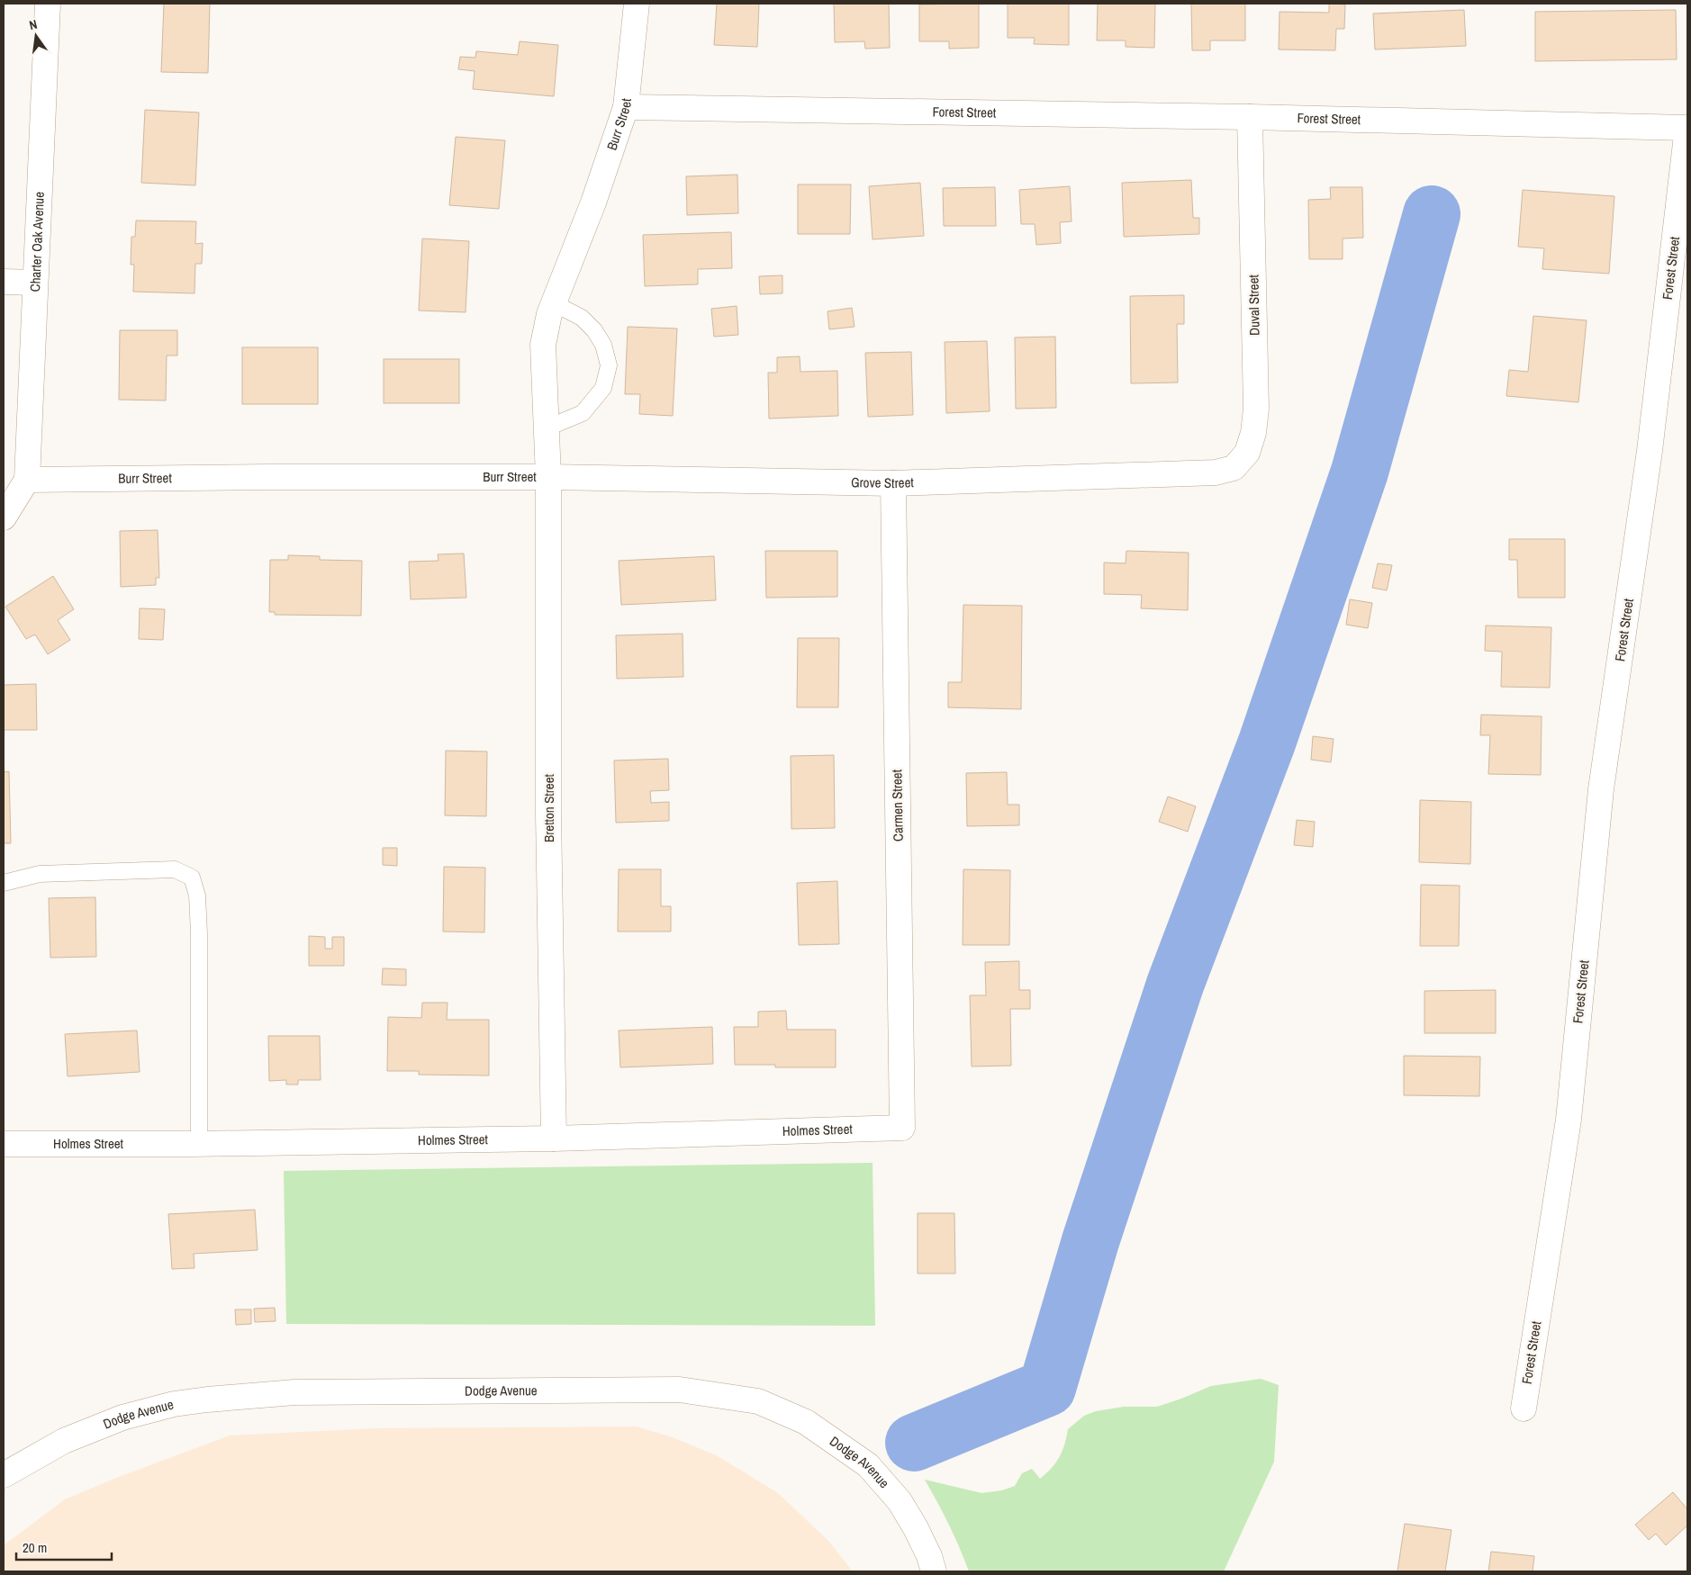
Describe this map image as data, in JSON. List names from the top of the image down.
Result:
{
  "streets": {
    "street": [
      "Forest Street",
      "Burr Street",
      "Charter Oak Avenue",
      "Duval Street",
      "Grove Street",
      "Carmen Street",
      "Bretton Street",
      "Holmes Street",
      "Dodge Avenue"
    ]
  },
  "crossings": [
    ["Forest Street", "Burr Street"],
    ["Forest Street", "Duval Street"],
    ["Burr Street", "Charter Oak Avenue"],
    ["Burr Street", "Grove Street"],
    ["Burr Street", "Bretton Street"],
    ["Duval Street", "Grove Street"],
    ["Grove Street", "Carmen Street"],
    ["Grove Street", "Bretton Street"],
    ["Carmen Street", "Holmes Street"],
    ["Bretton Street", "Holmes Street"]
  ],
  "scale_bar": "20 m",
  "north": "top"
}
